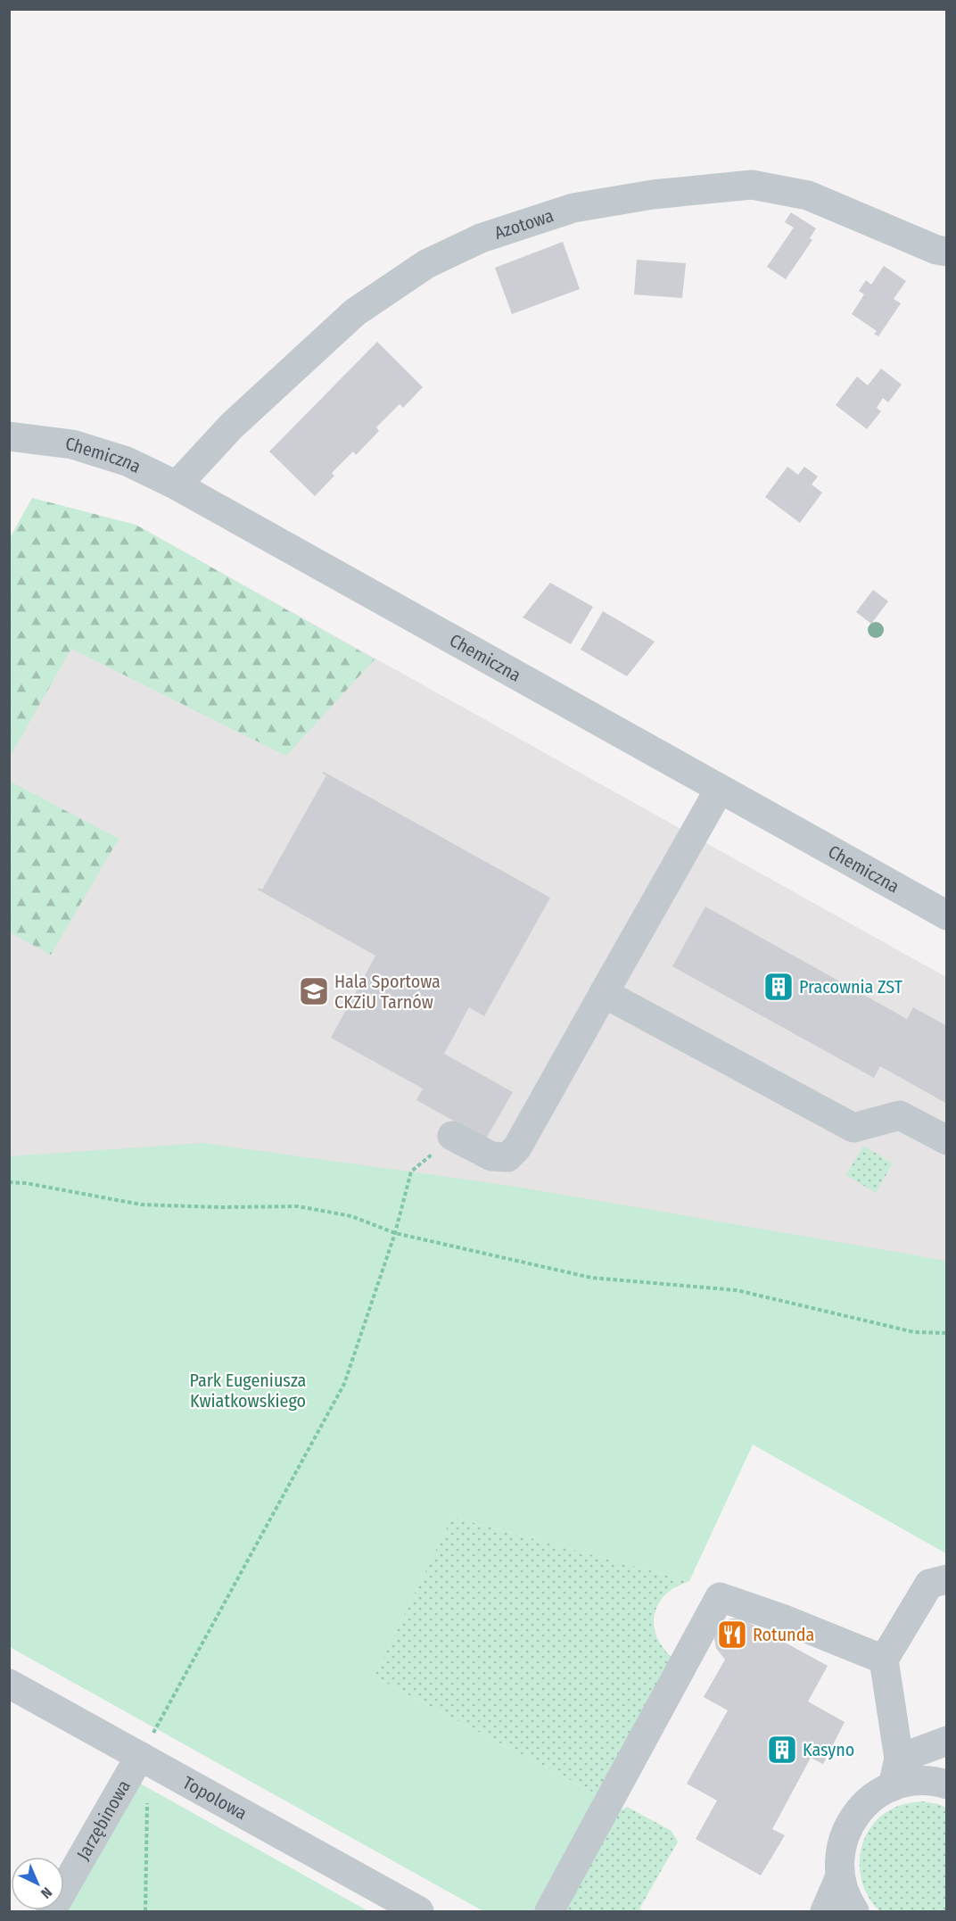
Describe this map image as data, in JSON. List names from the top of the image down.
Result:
{
  "streets": {
    "street": [
      "Azotowa",
      "Chemiczna",
      "Topolowa",
      "Jarzębinowa"
    ]
  },
  "crossings": [
    ["Azotowa", "Chemiczna"],
    ["Topolowa", "Jarzębinowa"]
  ],
  "parks": ["Park Eugeniusza Kwiatkowskiego"],
  "places": {
    "building": ["Pracownia ZST", "Kasyno"],
    "school or university": ["Hala Sportowa CKZiU Tarnów"],
    "restaurant": ["Rotunda"]
  },
  "north": "bottom right"
}
